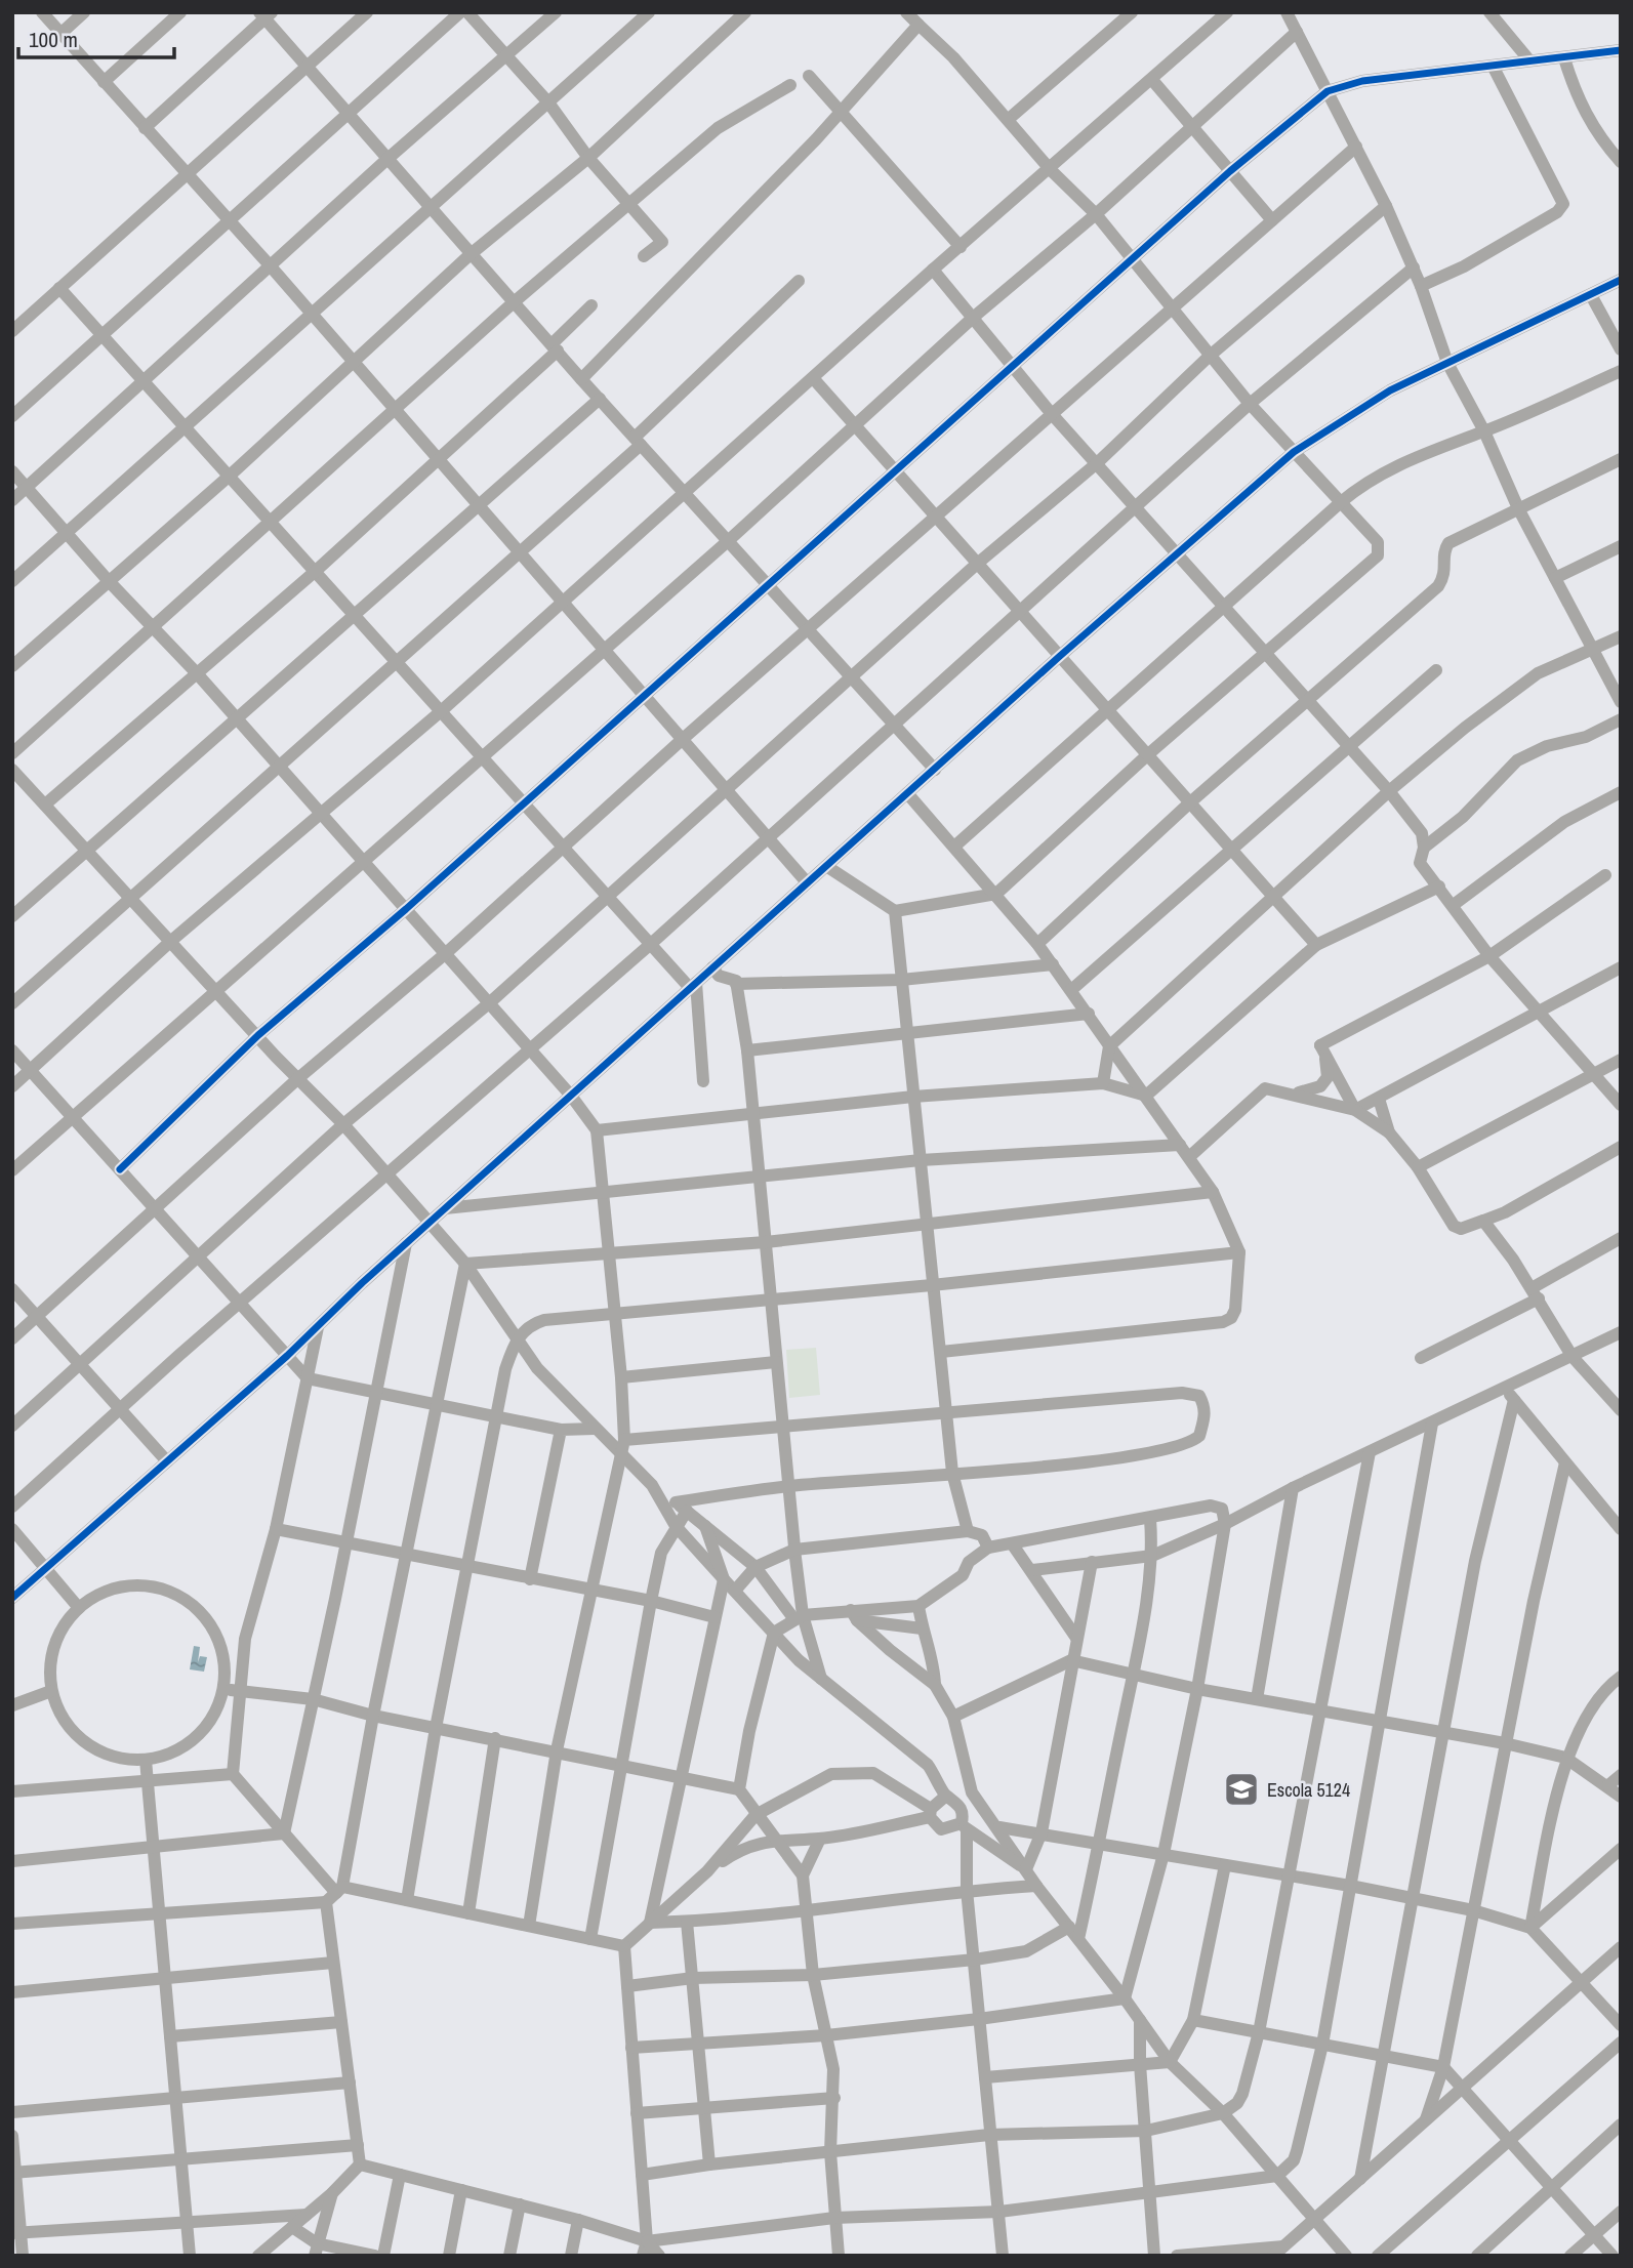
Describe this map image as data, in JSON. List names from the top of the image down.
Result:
{
  "places": {
    "school or university": ["Escola 5124"]
  },
  "scale_bar": "100 m"
}
